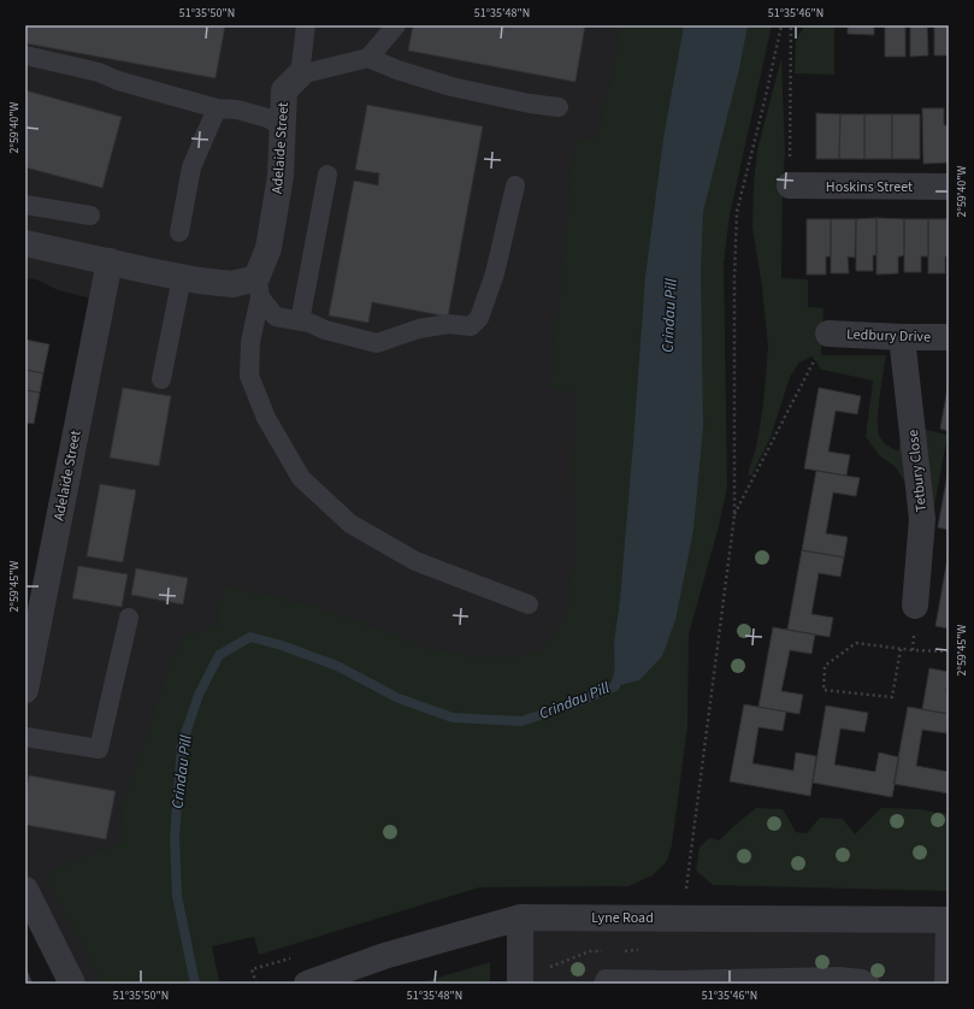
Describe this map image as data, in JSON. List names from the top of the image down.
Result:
{
  "streets": {
    "street": [
      "Adelaide Street",
      "Hoskins Street",
      "Ledbury Drive",
      "Tetbury Close",
      "Lyne Road"
    ]
  },
  "crossings": [
    ["Ledbury Drive", "Tetbury Close"]
  ],
  "water": ["Crindau Pill"],
  "coordinates": [
    "51°35'50\"N",
    "51°35'48\"N",
    "51°35'46\"N",
    "2°59'40\"W",
    "2°59'45\"W"
  ]
}
